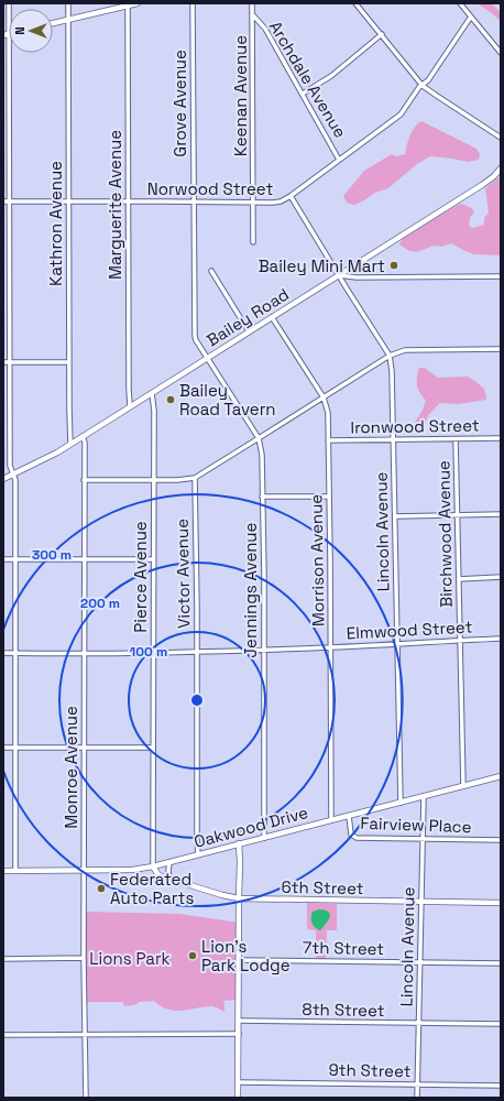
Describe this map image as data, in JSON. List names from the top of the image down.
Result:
{
  "streets": {
    "street": [
      "Archdale Avenue",
      "Keenan Avenue",
      "Grove Avenue",
      "Norwood Street",
      "Marguerite Avenue",
      "Kathron Avenue",
      "Bailey Road",
      "Ironwood Street",
      "Lincoln Avenue",
      "Birchwood Avenue",
      "Morrison Avenue",
      "Victor Avenue",
      "Pierce Avenue",
      "Jennings Avenue",
      "Elmwood Street",
      "Monroe Avenue",
      "Fairview Place",
      "Oakwood Drive",
      "6th Street",
      "7th Street",
      "8th Street",
      "9th Street"
    ]
  },
  "crossings": [
    ["Archdale Avenue", "Keenan Avenue"],
    ["Archdale Avenue", "Norwood Street"],
    ["Keenan Avenue", "Norwood Street"],
    ["Grove Avenue", "Norwood Street"],
    ["Grove Avenue", "Bailey Road"],
    ["Grove Avenue", "Jennings Avenue"],
    ["Norwood Street", "Marguerite Avenue"],
    ["Norwood Street", "Kathron Avenue"],
    ["Norwood Street", "Lincoln Avenue"],
    ["Marguerite Avenue", "Bailey Road"],
    ["Kathron Avenue", "Bailey Road"],
    ["Bailey Road", "Lincoln Avenue"],
    ["Bailey Road", "Morrison Avenue"],
    ["Bailey Road", "Pierce Avenue"],
    ["Bailey Road", "Jennings Avenue"],
    ["Bailey Road", "Monroe Avenue"],
    ["Ironwood Street", "Lincoln Avenue"],
    ["Ironwood Street", "Birchwood Avenue"],
    ["Ironwood Street", "Morrison Avenue"],
    ["Lincoln Avenue", "Elmwood Street"],
    ["Lincoln Avenue", "Fairview Place"],
    ["Lincoln Avenue", "Oakwood Drive"],
    ["Lincoln Avenue", "6th Street"],
    ["Lincoln Avenue", "7th Street"],
    ["Lincoln Avenue", "8th Street"],
    ["Lincoln Avenue", "9th Street"],
    ["Birchwood Avenue", "Elmwood Street"],
    ["Birchwood Avenue", "Oakwood Drive"],
    ["Morrison Avenue", "Elmwood Street"],
    ["Morrison Avenue", "Oakwood Drive"],
    ["Victor Avenue", "Elmwood Street"],
    ["Victor Avenue", "Oakwood Drive"],
    ["Pierce Avenue", "Elmwood Street"],
    ["Pierce Avenue", "Oakwood Drive"],
    ["Pierce Avenue", "6th Street"],
    ["Jennings Avenue", "Elmwood Street"],
    ["Jennings Avenue", "Oakwood Drive"],
    ["Elmwood Street", "Monroe Avenue"],
    ["Monroe Avenue", "Oakwood Drive"],
    ["Fairview Place", "Oakwood Drive"],
    ["Oakwood Drive", "6th Street"]
  ],
  "parks": ["Lions Park"],
  "places": [
    "Bailey Mini Mart",
    "Bailey Road Tavern",
    "Federated Auto Parts",
    "Lion's Park Lodge"
  ],
  "north": "left",
  "rings": ["300 m", "200 m", "100 m"]
}
